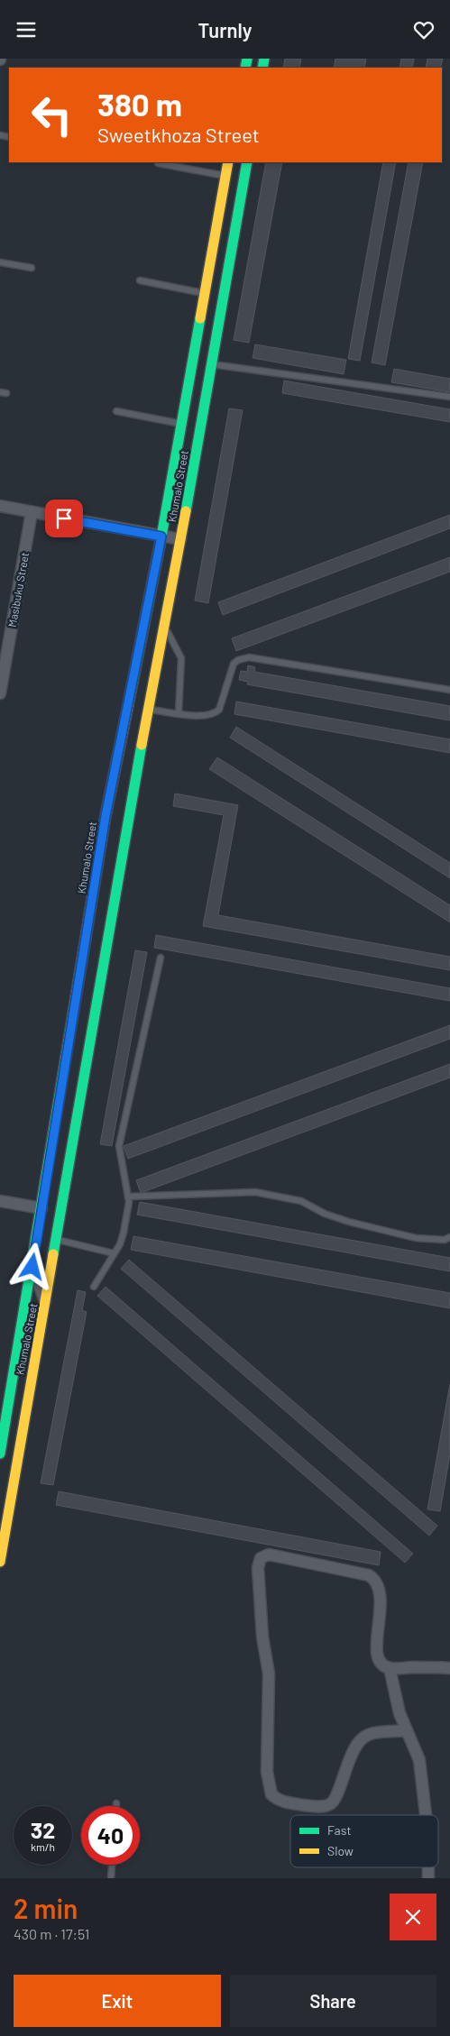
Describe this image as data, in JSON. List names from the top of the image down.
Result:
{
  "streets": {
    "street": ["Khumalo Street", "Masibuku Street"]
  },
  "legend": ["Fast", "Slow"],
  "page": {
    "header": "Turnly",
    "turn": ["380 m", "Sweetkhoza Street"],
    "speed": "32 km/h",
    "limit": "40",
    "heading": ["2 min", "430 m · 17:51"],
    "buttons": ["Exit", "Share"]
  }
}
